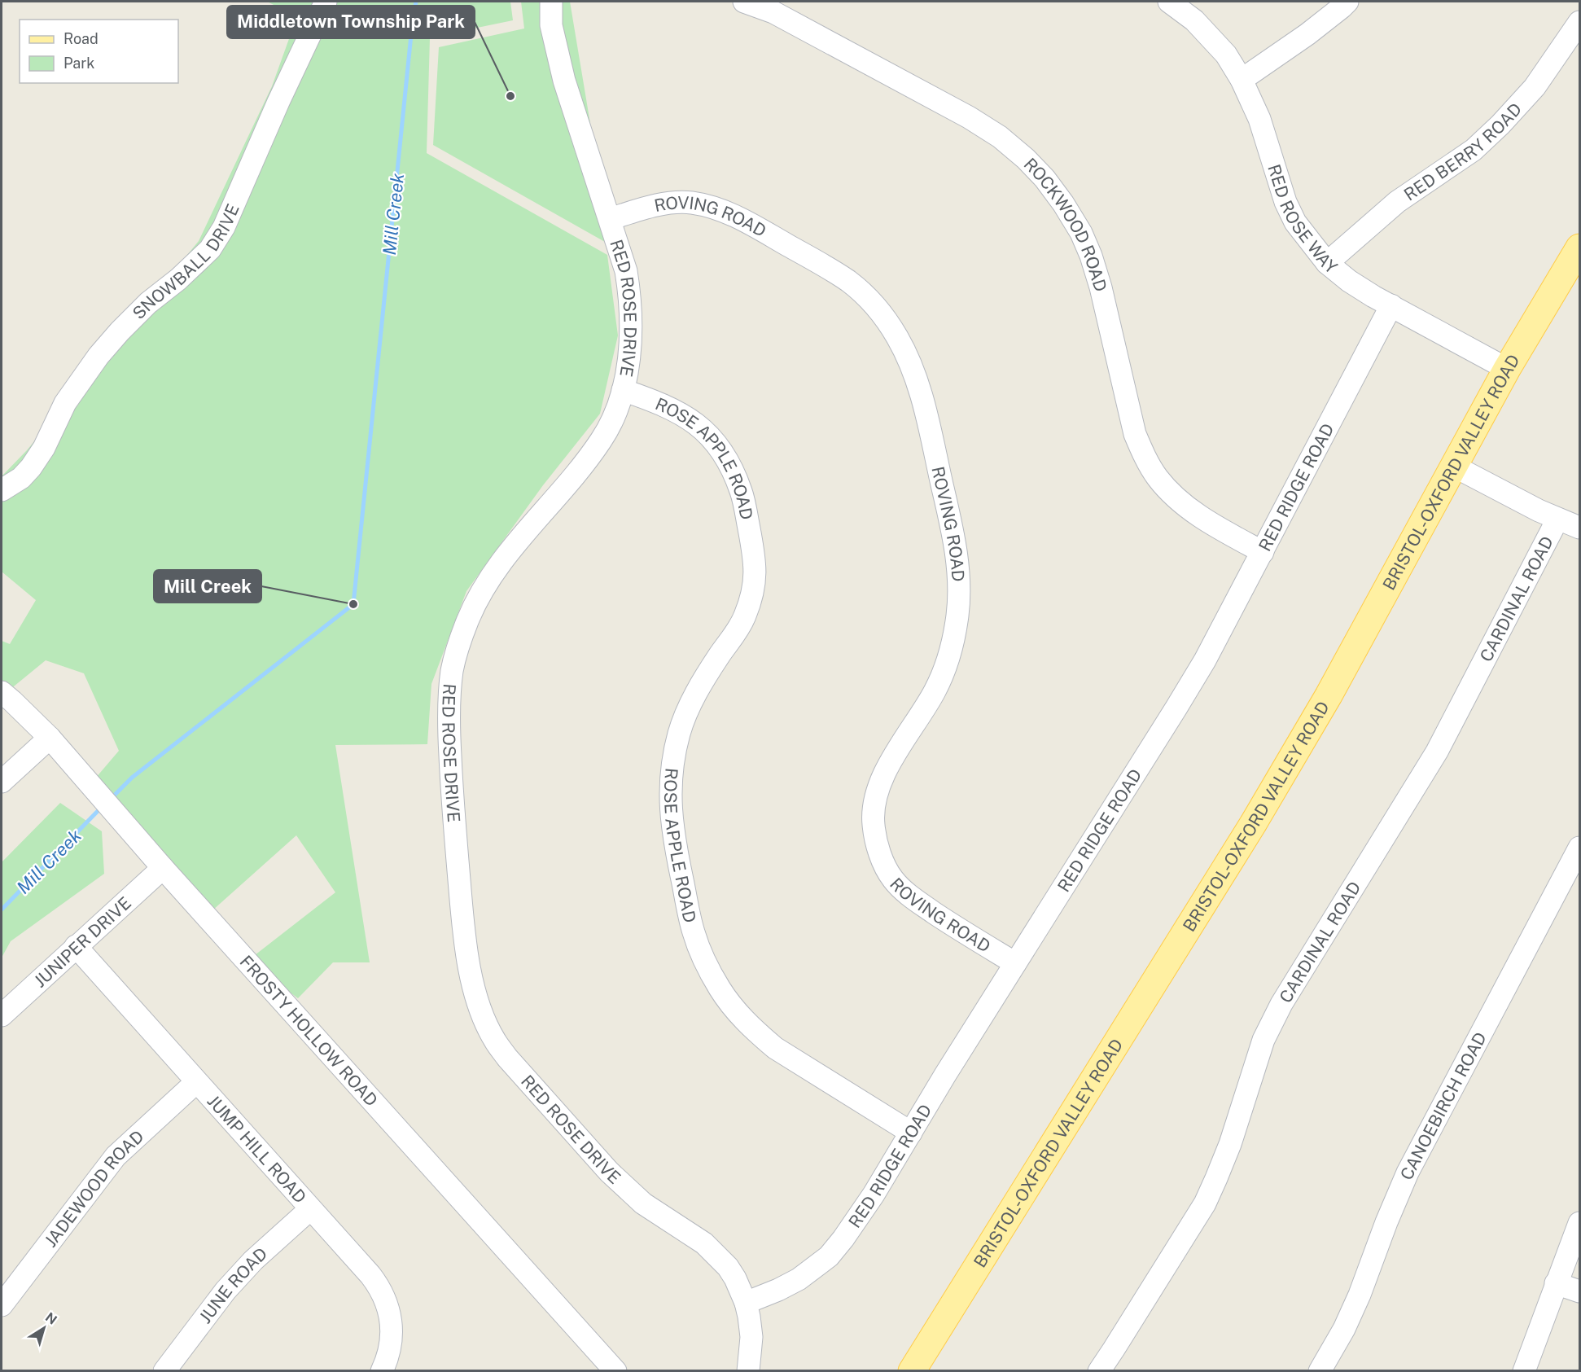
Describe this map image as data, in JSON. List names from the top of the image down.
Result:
{
  "streets": {
    "main road": ["BRISTOL-OXFORD VALLEY ROAD"],
    "street": [
      "RED BERRY ROAD",
      "RED ROSE WAY",
      "ROVING ROAD",
      "ROCKWOOD ROAD",
      "SNOWBALL DRIVE",
      "RED ROSE DRIVE",
      "ROSE APPLE ROAD",
      "RED RIDGE ROAD",
      "CARDINAL ROAD",
      "JUNIPER DRIVE",
      "FROSTY HOLLOW ROAD",
      "CANOEBIRCH ROAD",
      "JUMP HILL ROAD",
      "JADEWOOD ROAD",
      "JUNE ROAD"
    ]
  },
  "crossings": [
    ["RED BERRY ROAD", "RED ROSE WAY"],
    ["RED ROSE WAY", "BRISTOL-OXFORD VALLEY ROAD"],
    ["RED ROSE WAY", "RED RIDGE ROAD"],
    ["ROVING ROAD", "RED ROSE DRIVE"],
    ["ROVING ROAD", "RED RIDGE ROAD"],
    ["ROCKWOOD ROAD", "RED RIDGE ROAD"],
    ["RED ROSE DRIVE", "ROSE APPLE ROAD"],
    ["RED ROSE DRIVE", "RED RIDGE ROAD"],
    ["ROSE APPLE ROAD", "RED RIDGE ROAD"],
    ["JUNIPER DRIVE", "FROSTY HOLLOW ROAD"],
    ["JUNIPER DRIVE", "JUMP HILL ROAD"],
    ["JUMP HILL ROAD", "JADEWOOD ROAD"],
    ["JUMP HILL ROAD", "JUNE ROAD"]
  ],
  "water": ["Mill Creek"],
  "places": ["Middletown Township Park", "Mill Creek"],
  "legend": ["Road", "Park"],
  "north": "top right"
}
